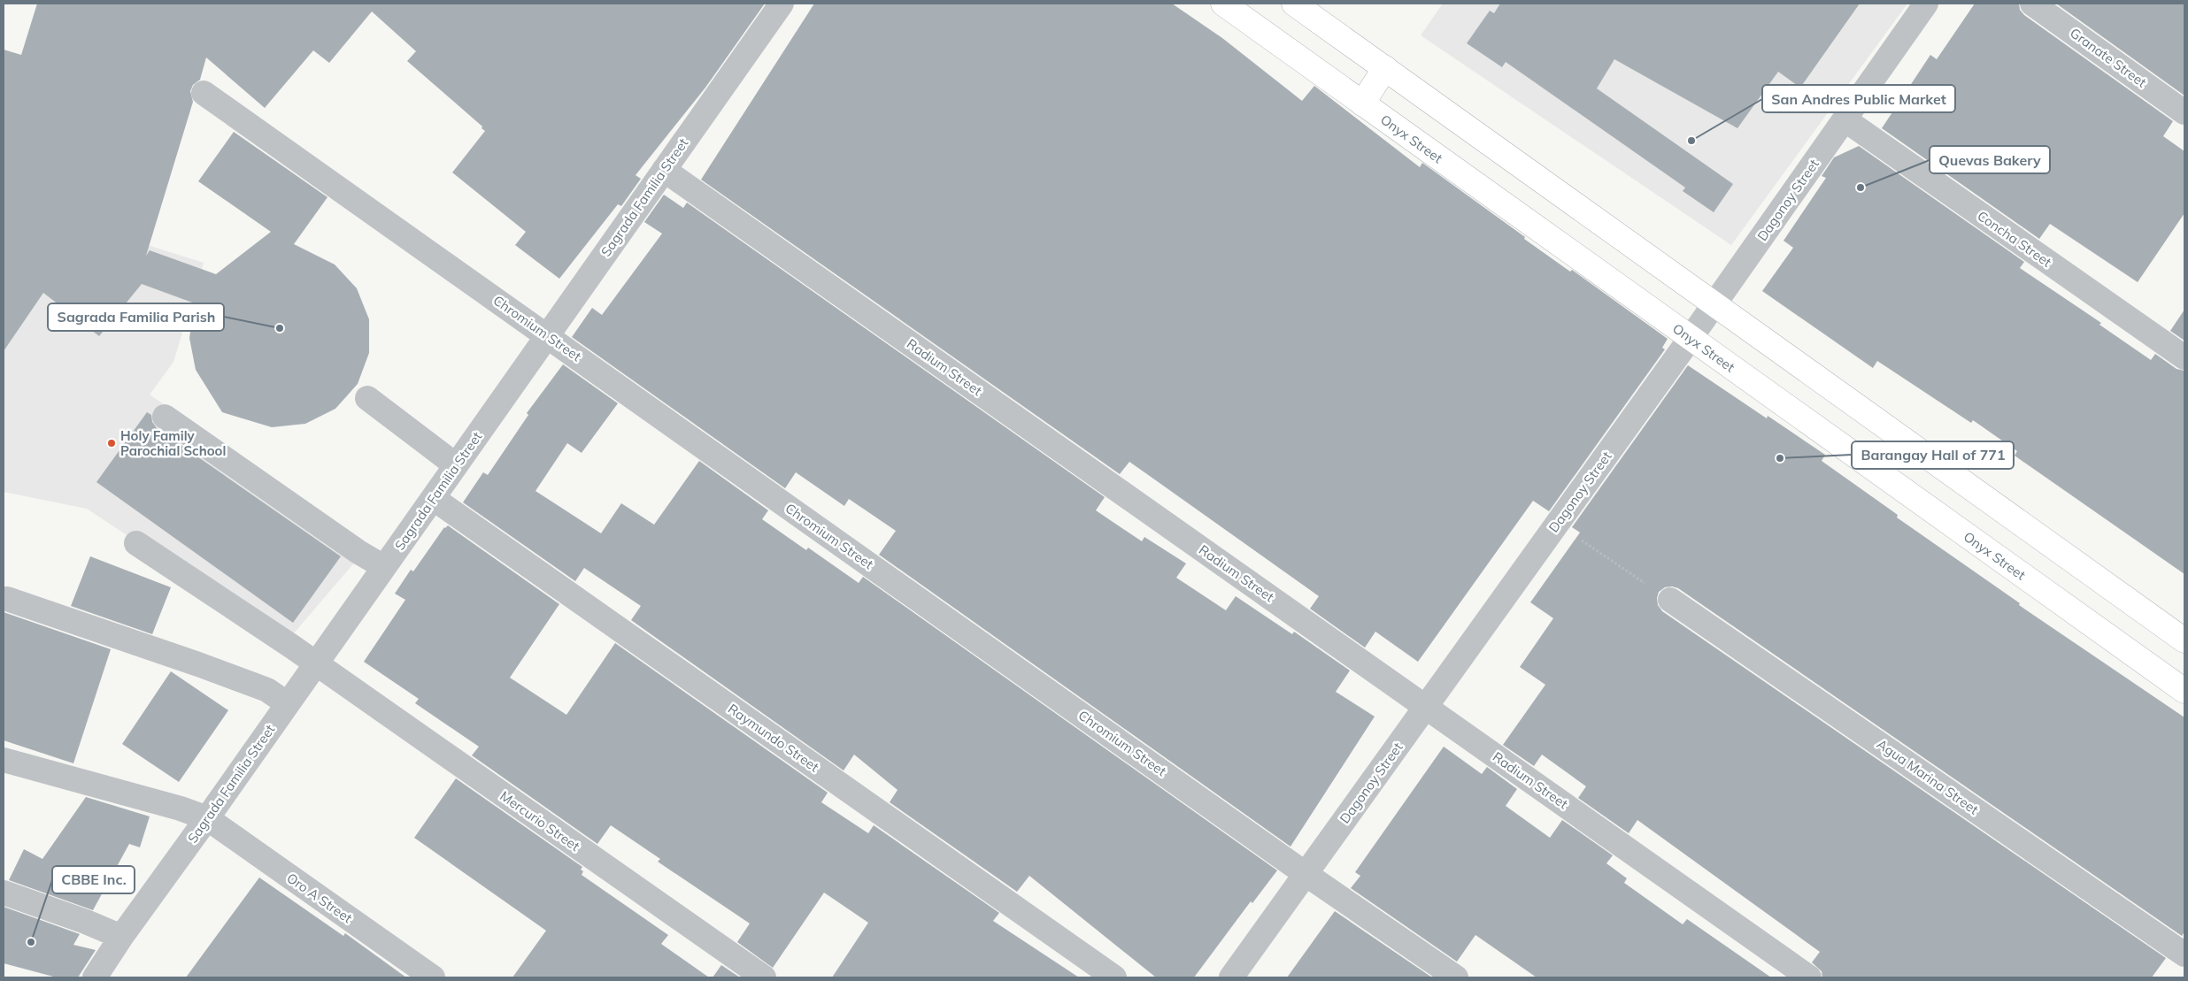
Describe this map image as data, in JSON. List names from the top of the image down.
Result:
{
  "streets": {
    "main road": ["Onyx Street"],
    "street": [
      "Granate Street",
      "Sagrada Familia Street",
      "Dagonoy Street",
      "Concha Street",
      "Chromium Street",
      "Radium Street",
      "Raymundo Street",
      "Agua Marina Street",
      "Mercurio Street",
      "Oro A Street"
    ]
  },
  "crossings": [
    ["Onyx Street", "Dagonoy Street"],
    ["Sagrada Familia Street", "Chromium Street"],
    ["Sagrada Familia Street", "Radium Street"],
    ["Sagrada Familia Street", "Raymundo Street"],
    ["Sagrada Familia Street", "Mercurio Street"],
    ["Sagrada Familia Street", "Oro A Street"],
    ["Dagonoy Street", "Concha Street"],
    ["Dagonoy Street", "Chromium Street"],
    ["Dagonoy Street", "Radium Street"]
  ],
  "places": [
    "San Andres Public Market",
    "Quevas Bakery",
    "Sagrada Familia Parish",
    "Holy Family Parochial School",
    "Barangay Hall of 771",
    "CBBE Inc."
  ]
}
